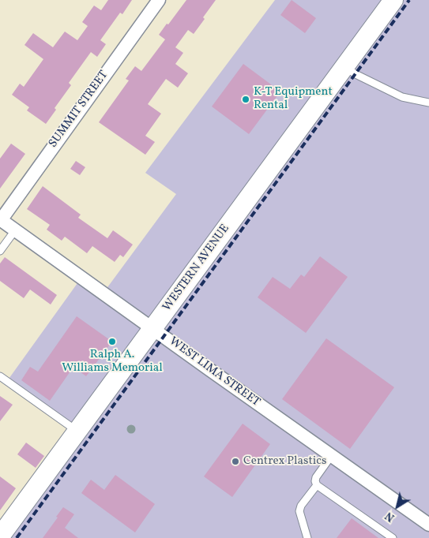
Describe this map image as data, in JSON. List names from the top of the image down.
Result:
{
  "streets": {
    "main road": ["WESTERN AVENUE"],
    "street": ["SUMMIT STREET", "WEST LIMA STREET"]
  },
  "crossings": [
    ["SUMMIT STREET", "WEST LIMA STREET"],
    ["WESTERN AVENUE", "WEST LIMA STREET"]
  ],
  "places": ["K-T Equipment Rental", "Ralph A. Williams Memorial", "Centrex Plastics"],
  "north": "bottom left"
}
